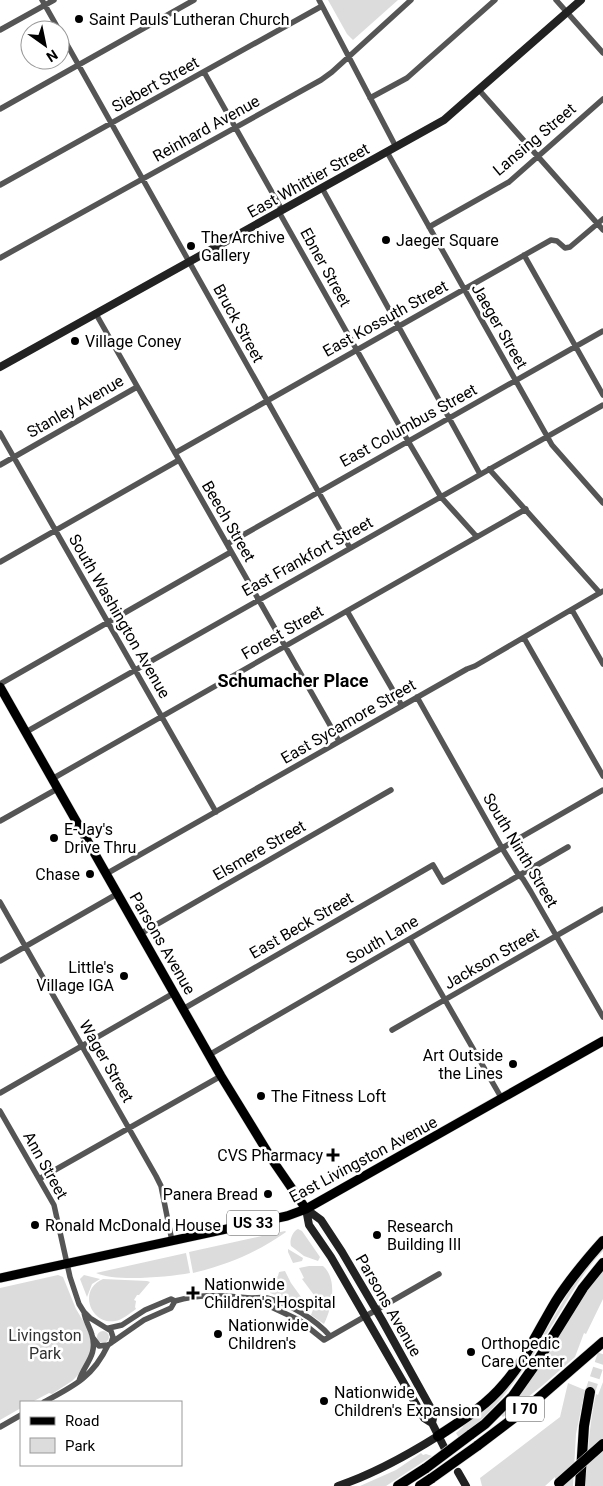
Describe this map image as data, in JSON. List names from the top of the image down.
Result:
{
  "streets": {
    "highway": ["I 70"],
    "main road": ["Parsons Avenue", "East Livingston Avenue", "US 33"],
    "street": [
      "Siebert Street",
      "Reinhard Avenue",
      "Lansing Street",
      "East Whittier Street",
      "Ebner Street",
      "East Kossuth Street",
      "Bruck Street",
      "Jaeger Street",
      "Stanley Avenue",
      "East Columbus Street",
      "Beech Street",
      "East Frankfort Street",
      "South Washington Avenue",
      "Forest Street",
      "East Sycamore Street",
      "Elsmere Street",
      "South Ninth Street",
      "East Beck Street",
      "South Lane",
      "Jackson Street",
      "Wager Street",
      "Ann Street"
    ]
  },
  "crossings": [
    ["Siebert Street", "Ebner Street"],
    ["Siebert Street", "Bruck Street"],
    ["Reinhard Avenue", "Ebner Street"],
    ["Reinhard Avenue", "Bruck Street"],
    ["Lansing Street", "Jaeger Street"],
    ["East Whittier Street", "Ebner Street"],
    ["East Whittier Street", "Bruck Street"],
    ["East Whittier Street", "Jaeger Street"],
    ["East Whittier Street", "Beech Street"],
    ["Ebner Street", "East Kossuth Street"],
    ["Ebner Street", "East Columbus Street"],
    ["Ebner Street", "East Frankfort Street"],
    ["Ebner Street", "Forest Street"],
    ["East Kossuth Street", "Bruck Street"],
    ["East Kossuth Street", "Jaeger Street"],
    ["East Kossuth Street", "Beech Street"],
    ["Bruck Street", "East Columbus Street"],
    ["Bruck Street", "East Frankfort Street"],
    ["Jaeger Street", "East Columbus Street"],
    ["Jaeger Street", "East Frankfort Street"],
    ["Stanley Avenue", "Beech Street"],
    ["Stanley Avenue", "South Washington Avenue"],
    ["East Columbus Street", "Beech Street"],
    ["Beech Street", "East Frankfort Street"],
    ["Beech Street", "Forest Street"],
    ["Beech Street", "East Sycamore Street"],
    ["East Frankfort Street", "South Washington Avenue"],
    ["East Frankfort Street", "Parsons Avenue"],
    ["South Washington Avenue", "Forest Street"],
    ["South Washington Avenue", "East Sycamore Street"],
    ["Forest Street", "Parsons Avenue"],
    ["East Sycamore Street", "South Ninth Street"],
    ["East Sycamore Street", "Parsons Avenue"],
    ["Elsmere Street", "Parsons Avenue"],
    ["South Ninth Street", "East Beck Street"],
    ["South Ninth Street", "South Lane"],
    ["South Ninth Street", "Jackson Street"],
    ["East Beck Street", "Parsons Avenue"],
    ["South Lane", "Parsons Avenue"],
    ["Parsons Avenue", "East Livingston Avenue"],
    ["Wager Street", "East Livingston Avenue"],
    ["East Livingston Avenue", "Ann Street"]
  ],
  "districts": ["Schumacher Place"],
  "parks": ["Livingston Park"],
  "places": {
    "other": [
      "Saint Pauls Lutheran Church",
      "Jaeger Square",
      "The Archive Gallery",
      "Village Coney",
      "E-Jay's Drive Thru",
      "Chase",
      "Little's Village IGA",
      "Art Outside the Lines",
      "The Fitness Loft",
      "Panera Bread",
      "Ronald McDonald House",
      "Research Building III",
      "Nationwide Children's",
      "Orthopedic Care Center",
      "Nationwide Children's Expansion"
    ],
    "health": ["CVS Pharmacy", "Nationwide Children's Hospital"]
  },
  "legend": ["Road", "Park"],
  "north": "bottom right"
}
